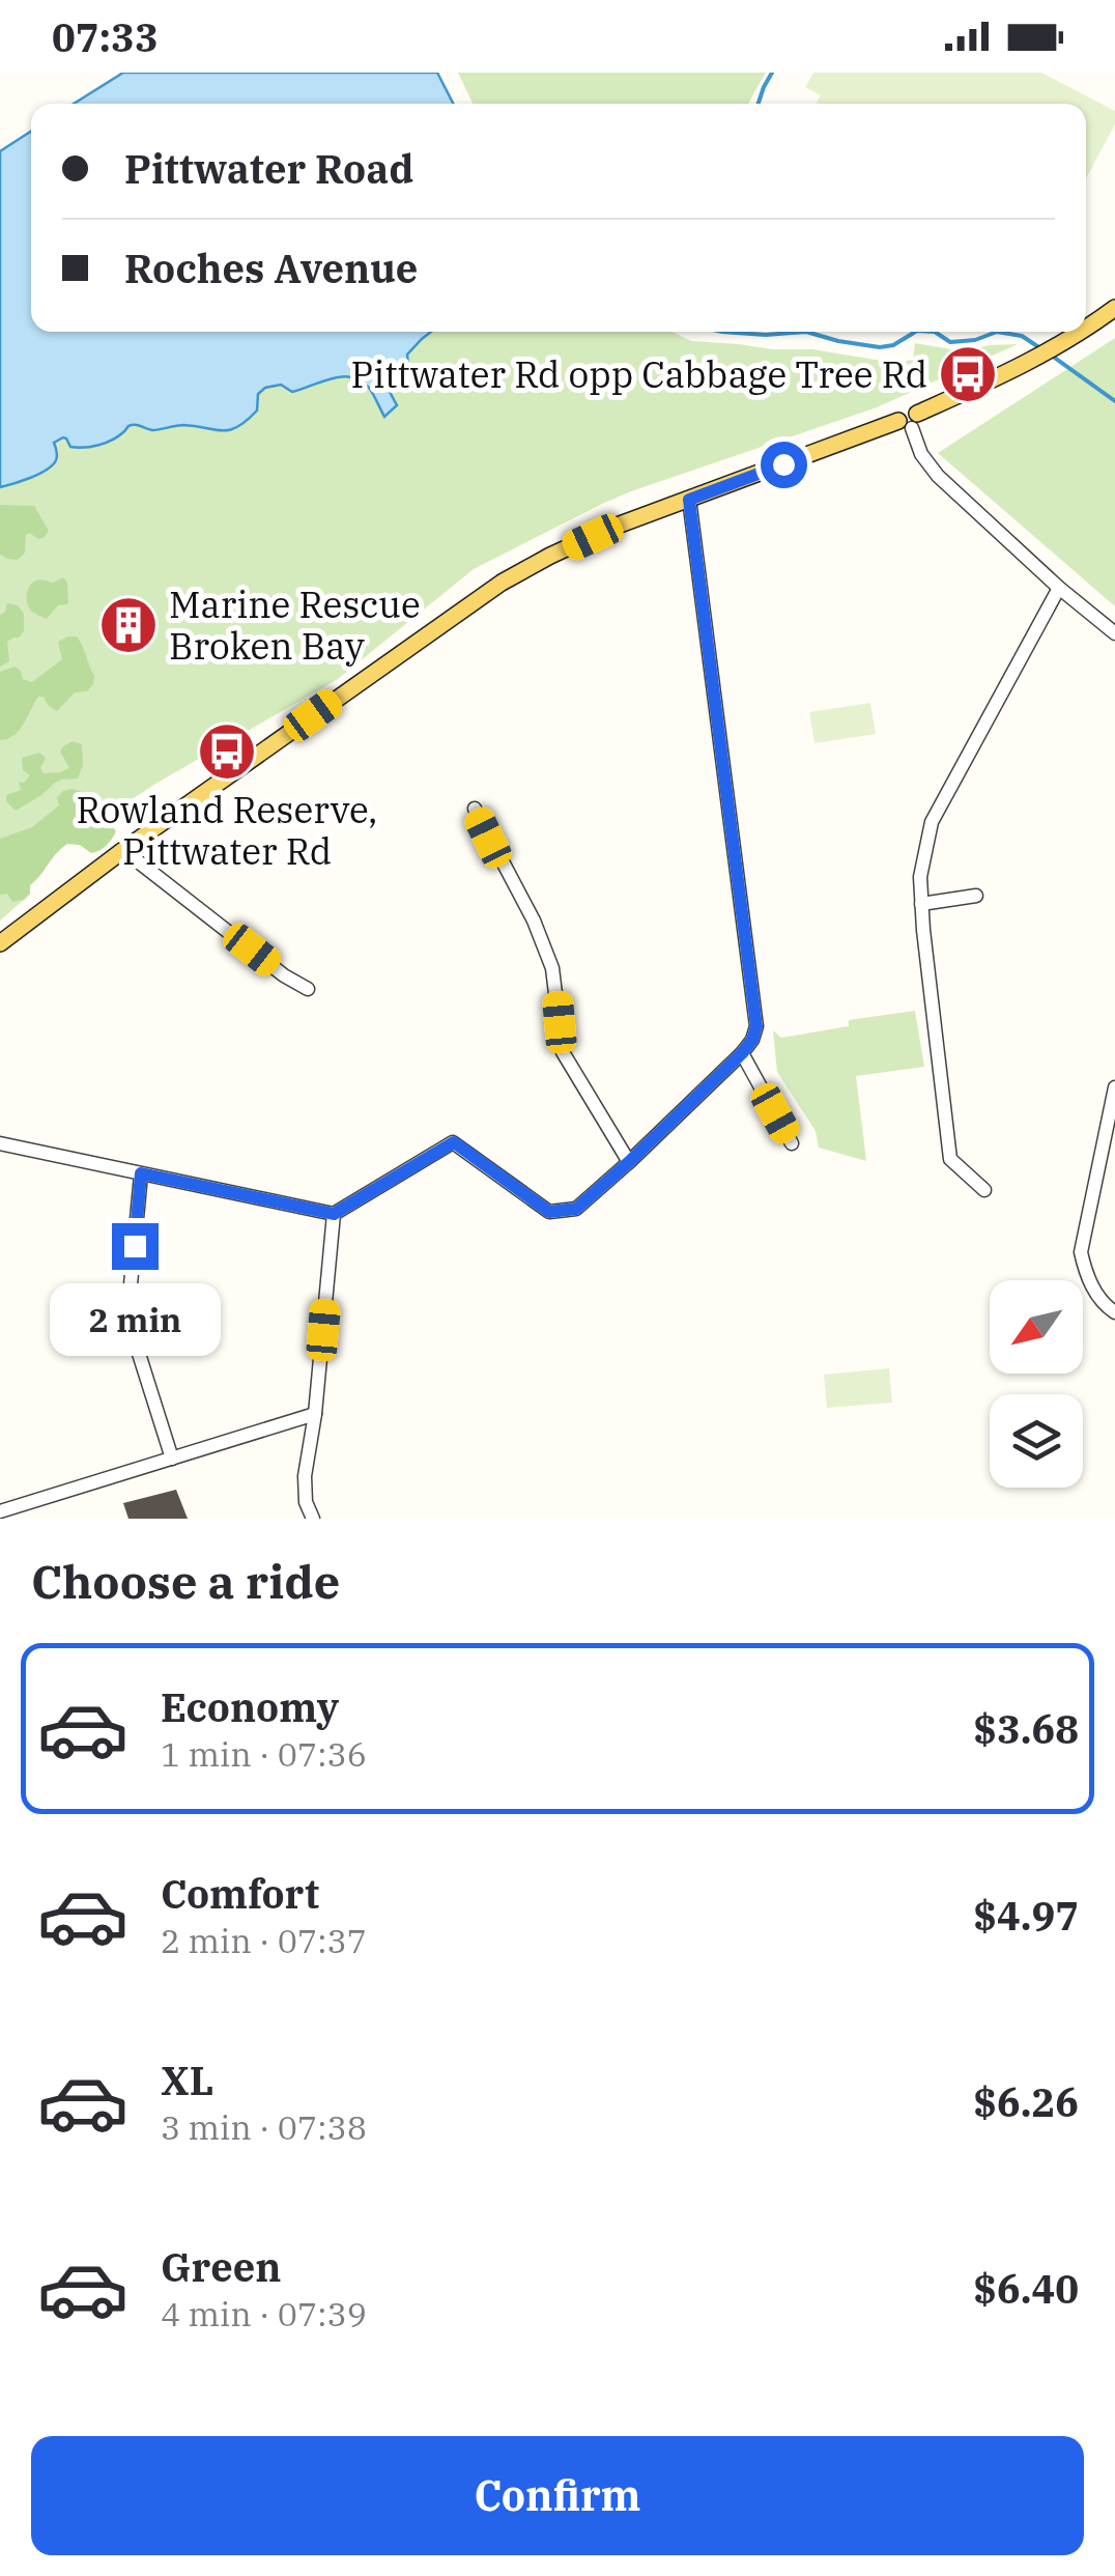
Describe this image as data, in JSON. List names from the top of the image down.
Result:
{
  "places": {
    "bus stop": ["Pittwater Rd opp Cabbage Tree Rd", "Rowland Reserve, Pittwater Rd"],
    "building": ["Marine Rescue Broken Bay"]
  },
  "north": "bottom left",
  "page": {
    "status": "07:33",
    "banner": ["Pittwater Road", "Roches Avenue"],
    "bubble": "2 min",
    "heading": "Choose a ride",
    "list": [
      {
        "name": "Economy",
        "note": "1 min · 07:36",
        "value": "$3.68"
      },
      {
        "name": "Comfort",
        "note": "2 min · 07:37",
        "value": "$4.97"
      },
      {
        "name": "XL",
        "note": "3 min · 07:38",
        "value": "$6.26"
      },
      {
        "name": "Green",
        "note": "4 min · 07:39",
        "value": "$6.40"
      }
    ],
    "buttons": "Confirm"
  }
}
